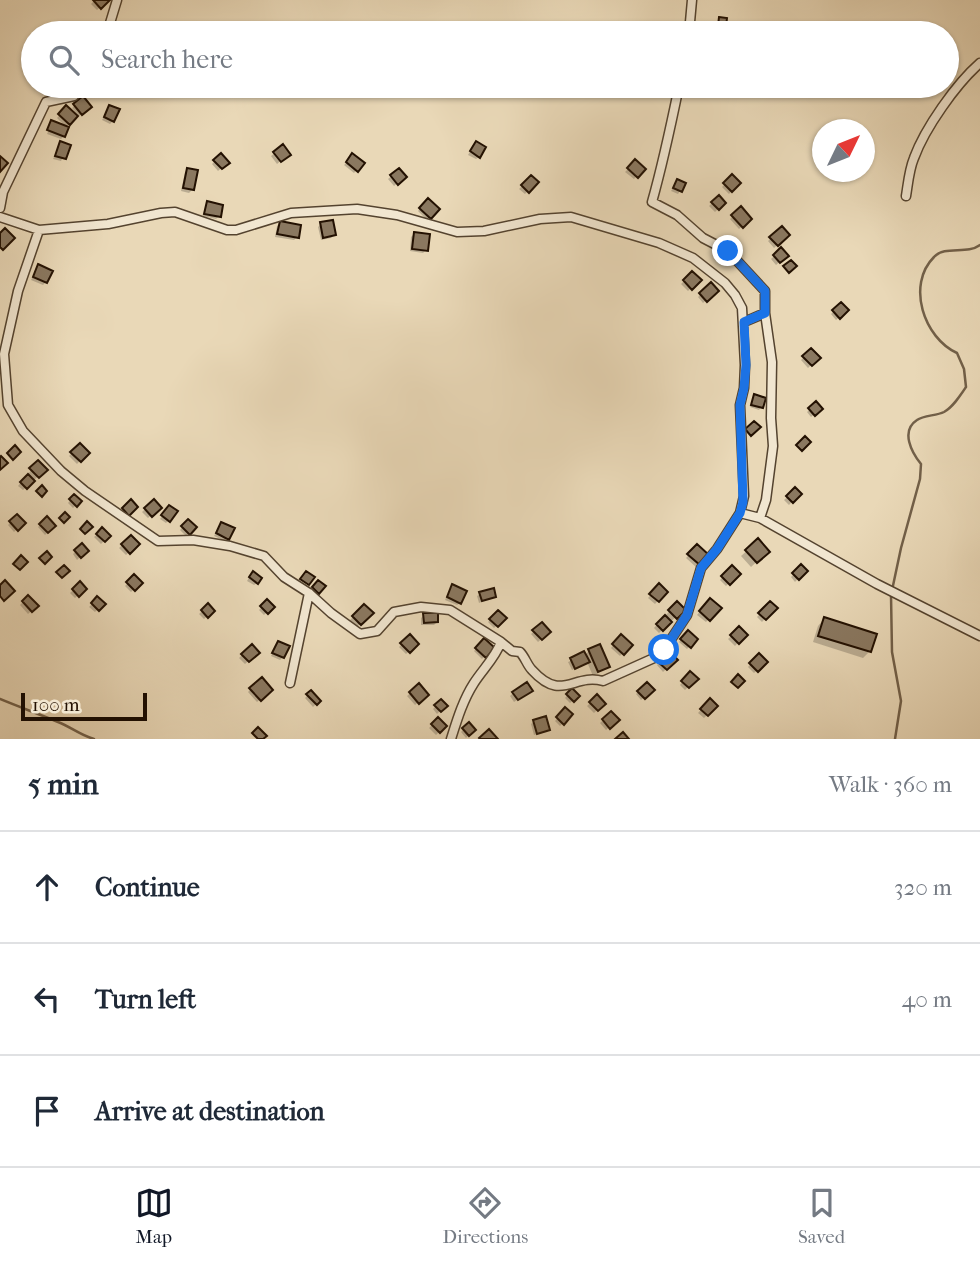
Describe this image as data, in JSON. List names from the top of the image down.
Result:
{
  "scale_bar": "100 m",
  "north": "top right",
  "page": {
    "search": "Search here",
    "scale": "100 m",
    "heading": ["5 min", "Walk · 360 m"],
    "list": [
      ["Continue", "320 m"],
      ["Turn left", "40 m"],
      "Arrive at destination"
    ],
    "nav": ["Map", "Directions", "Saved"]
  }
}
